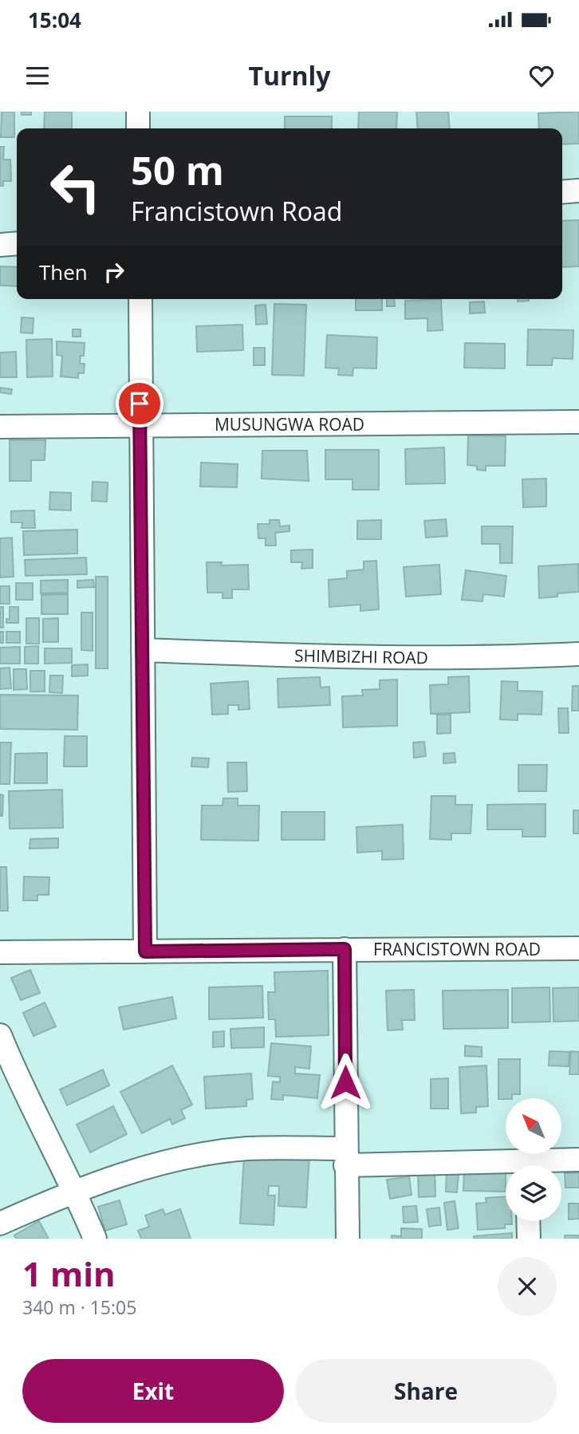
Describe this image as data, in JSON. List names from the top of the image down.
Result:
{
  "streets": {
    "street": ["MUSUNGWA ROAD", "SHIMBIZHI ROAD", "FRANCISTOWN ROAD"]
  },
  "north": "top left",
  "page": {
    "status": "15:04",
    "header": "Turnly",
    "turn": ["50 m", "Francistown Road"],
    "then": "Then",
    "heading": ["1 min", "340 m · 15:05"],
    "buttons": ["Exit", "Share"]
  }
}
